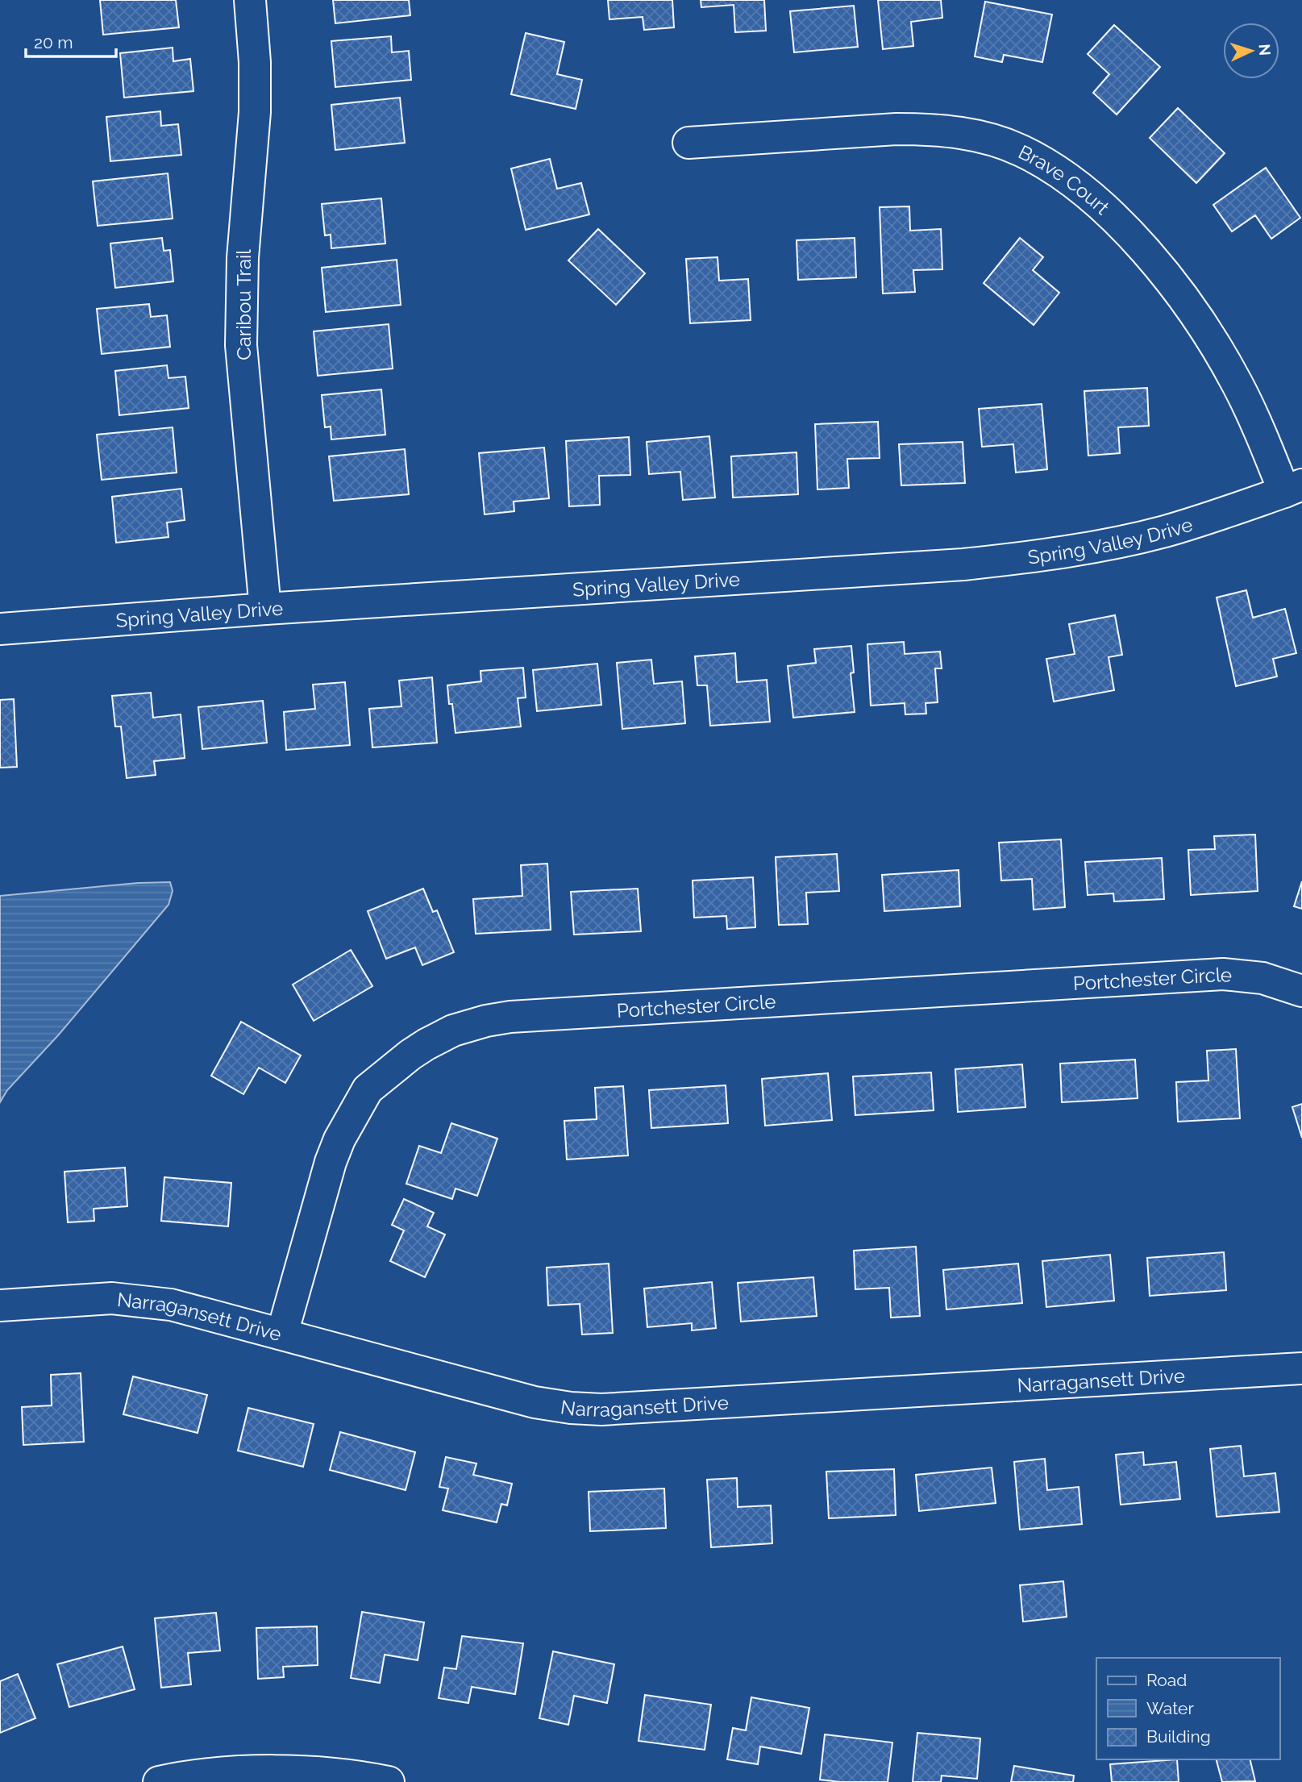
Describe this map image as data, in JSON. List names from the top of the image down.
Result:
{
  "streets": {
    "street": [
      "Brave Court",
      "Caribou Trail",
      "Spring Valley Drive",
      "Portchester Circle",
      "Narragansett Drive"
    ]
  },
  "crossings": [
    ["Brave Court", "Spring Valley Drive"],
    ["Caribou Trail", "Spring Valley Drive"],
    ["Portchester Circle", "Narragansett Drive"]
  ],
  "legend": ["Road", "Water", "Building"],
  "scale_bar": "20 m",
  "north": "right"
}
